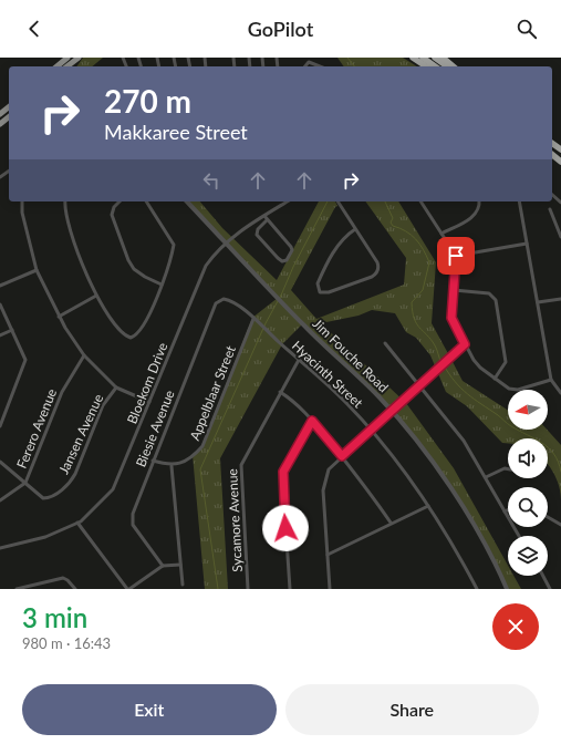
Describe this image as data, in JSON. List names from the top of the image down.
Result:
{
  "streets": {
    "street": [
      "Jim Fouche Road",
      "Hyacinth Street",
      "Bloekom Drive",
      "Appelblaar Street",
      "Ferero Avenue",
      "Biesie Avenue",
      "Jansen Avenue",
      "Sycamore Avenue"
    ]
  },
  "crossings": [
    ["Jim Fouche Road", "Bloekom Drive"],
    ["Hyacinth Street", "Appelblaar Street"],
    ["Hyacinth Street", "Biesie Avenue"],
    ["Hyacinth Street", "Sycamore Avenue"],
    ["Ferero Avenue", "Jansen Avenue"]
  ],
  "north": "left",
  "page": {
    "header": "GoPilot",
    "turn": ["270 m", "Makkaree Street"],
    "heading": ["3 min", "980 m · 16:43"],
    "buttons": ["Exit", "Share"]
  }
}
